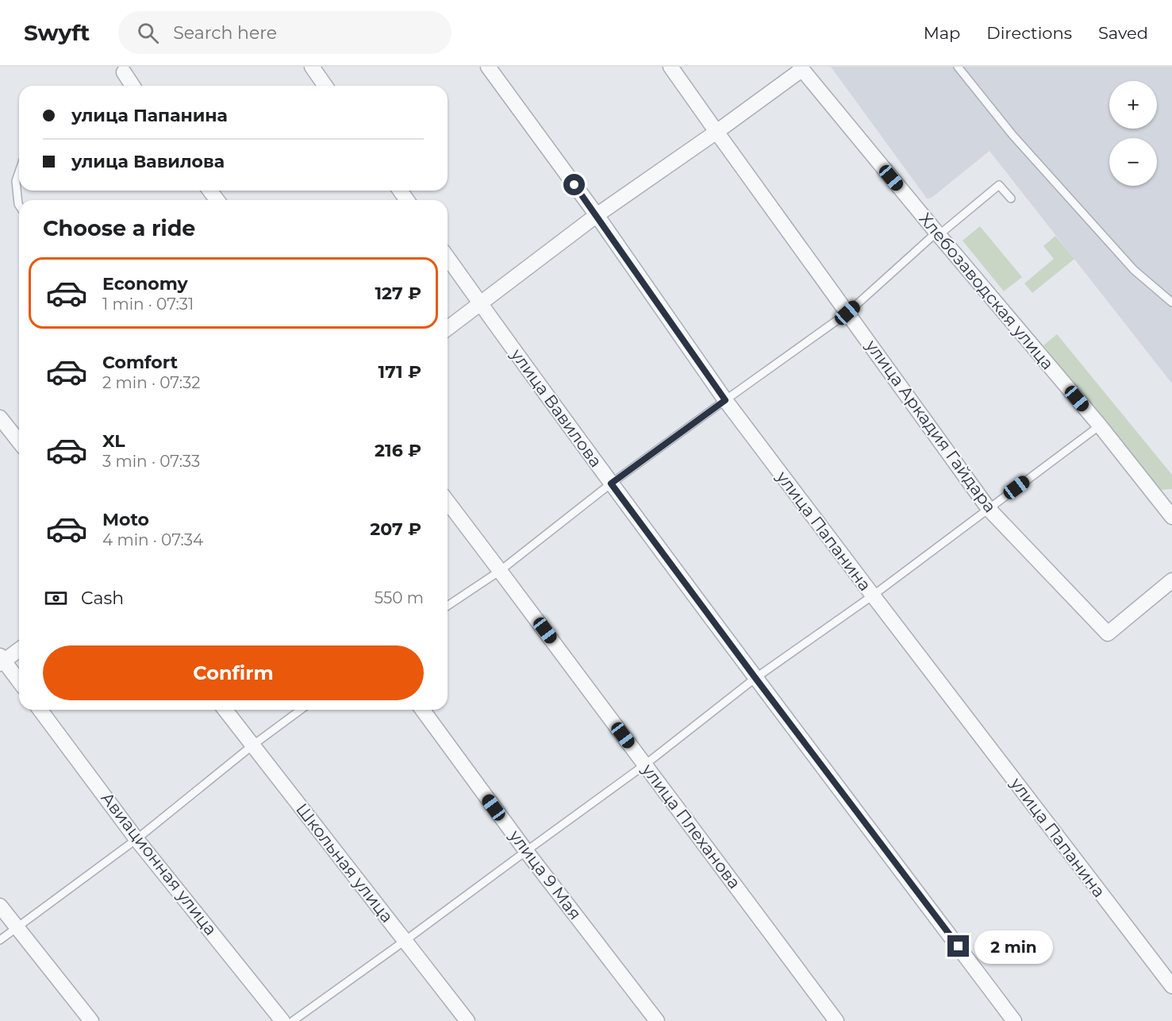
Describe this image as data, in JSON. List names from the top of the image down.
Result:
{
  "streets": {
    "street": [
      "Хлебозаводская улица",
      "улица Вавилова",
      "улица Аркадия Гайдара",
      "улица Папанина",
      "улица Плеханова",
      "Школьная улица",
      "Авиационная улица",
      "улица 9 Мая"
    ]
  },
  "page": {
    "header": "Swyft",
    "search": "Search here",
    "nav": ["Map", "Directions", "Saved"],
    "map_buttons": ["+", "−"],
    "banner": ["улица Папанина", "улица Вавилова"],
    "heading": "Choose a ride",
    "list": [
      {
        "name": "Economy",
        "note": "1 min · 07:31",
        "value": "127 ₽"
      },
      {
        "name": "Comfort",
        "note": "2 min · 07:32",
        "value": "171 ₽"
      },
      {
        "name": "XL",
        "note": "3 min · 07:33",
        "value": "216 ₽"
      },
      {
        "name": "Moto",
        "note": "4 min · 07:34",
        "value": "207 ₽"
      }
    ],
    "pay": ["Cash", "550 m"],
    "buttons": "Confirm",
    "bubble": "2 min"
  }
}
